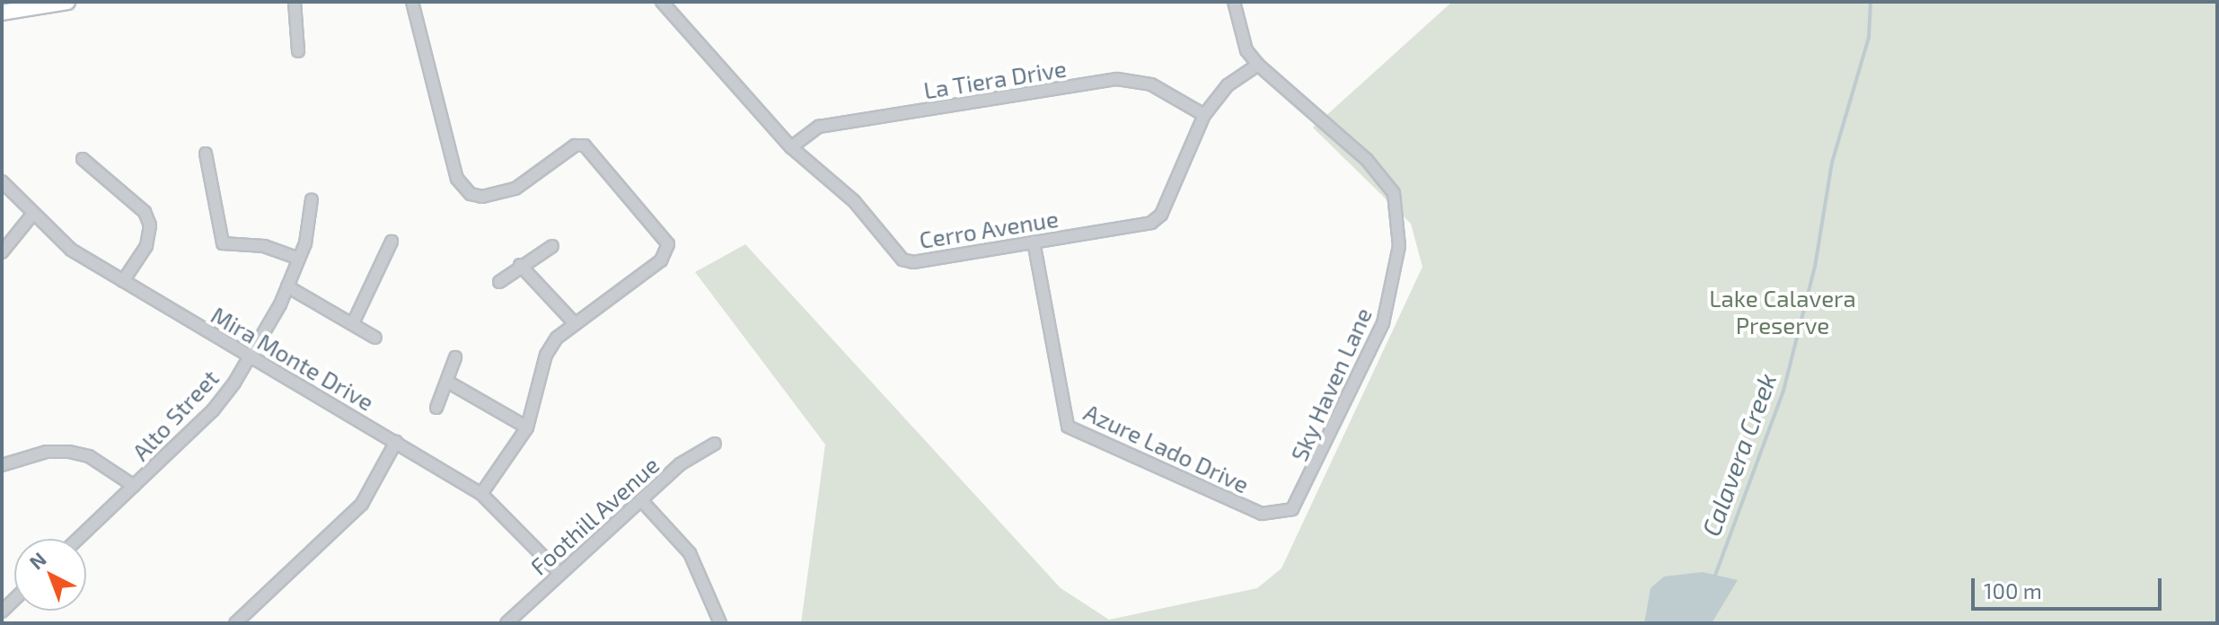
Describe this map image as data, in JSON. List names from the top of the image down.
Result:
{
  "streets": {
    "street": [
      "La Tiera Drive",
      "Cerro Avenue",
      "Mira Monte Drive",
      "Sky Haven Lane",
      "Alto Street",
      "Azure Lado Drive",
      "Foothill Avenue"
    ]
  },
  "crossings": [
    ["La Tiera Drive", "Cerro Avenue"],
    ["Cerro Avenue", "Sky Haven Lane"],
    ["Cerro Avenue", "Azure Lado Drive"],
    ["Mira Monte Drive", "Alto Street"],
    ["Mira Monte Drive", "Foothill Avenue"],
    ["Sky Haven Lane", "Azure Lado Drive"]
  ],
  "water": ["Calavera Creek"],
  "parks": ["Lake Calavera Preserve"],
  "scale_bar": "100 m",
  "north": "top left"
}
